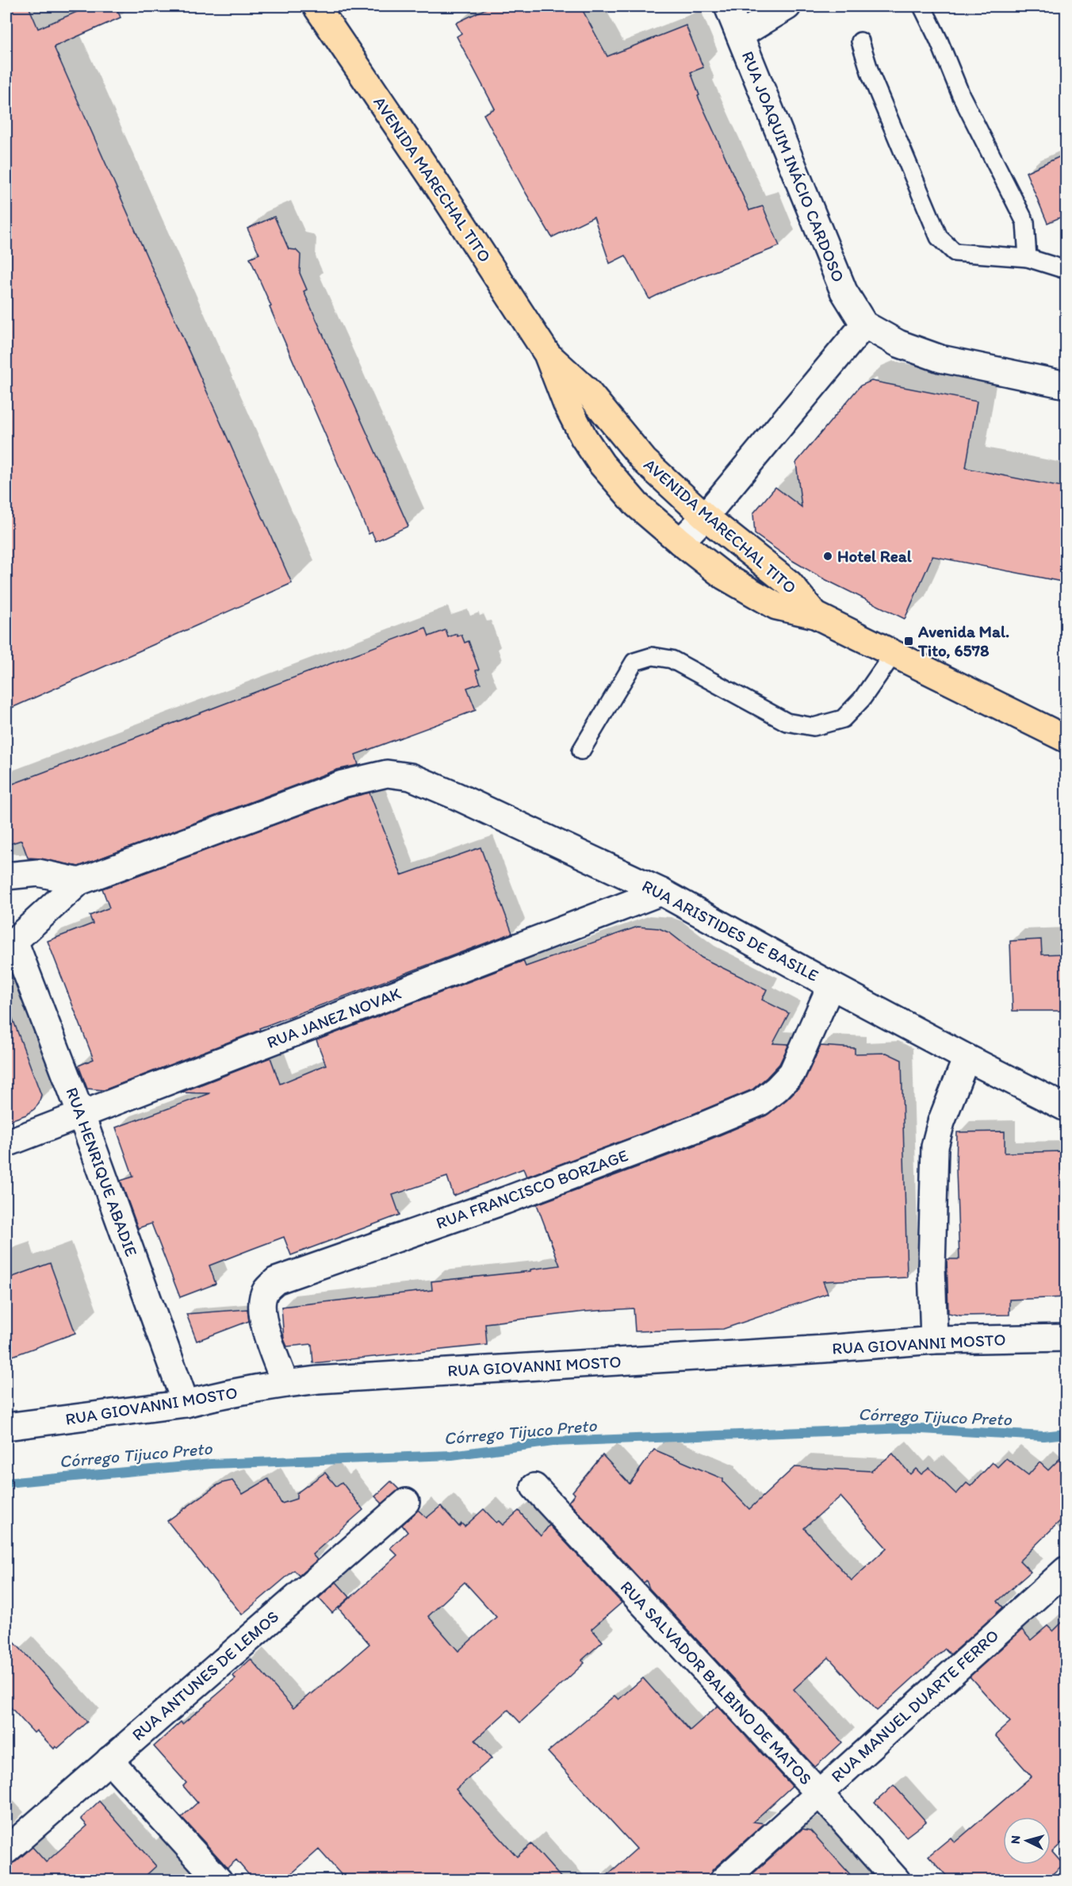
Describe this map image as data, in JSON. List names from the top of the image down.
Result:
{
  "streets": {
    "main road": ["AVENIDA MARECHAL TITO"],
    "street": [
      "RUA JOAQUIM INÁCIO CARDOSO",
      "RUA ARISTIDES DE BASILE",
      "RUA JANEZ NOVAK",
      "RUA HENRIQUE ABADIE",
      "RUA FRANCISCO BORZAGE",
      "RUA GIOVANNI MOSTO",
      "RUA ANTUNES DE LEMOS",
      "RUA SALVADOR BALBINO DE MATOS",
      "RUA MANUEL DUARTE FERRO"
    ]
  },
  "crossings": [
    ["RUA ARISTIDES DE BASILE", "RUA JANEZ NOVAK"],
    ["RUA ARISTIDES DE BASILE", "RUA FRANCISCO BORZAGE"],
    ["RUA JANEZ NOVAK", "RUA HENRIQUE ABADIE"],
    ["RUA HENRIQUE ABADIE", "RUA GIOVANNI MOSTO"],
    ["RUA FRANCISCO BORZAGE", "RUA GIOVANNI MOSTO"],
    ["RUA SALVADOR BALBINO DE MATOS", "RUA MANUEL DUARTE FERRO"]
  ],
  "water": ["Córrego Tijuco Preto"],
  "places": {
    "other": ["Hotel Real"],
    "transit": ["Avenida Mal. Tito, 6578"]
  },
  "north": "left"
}
